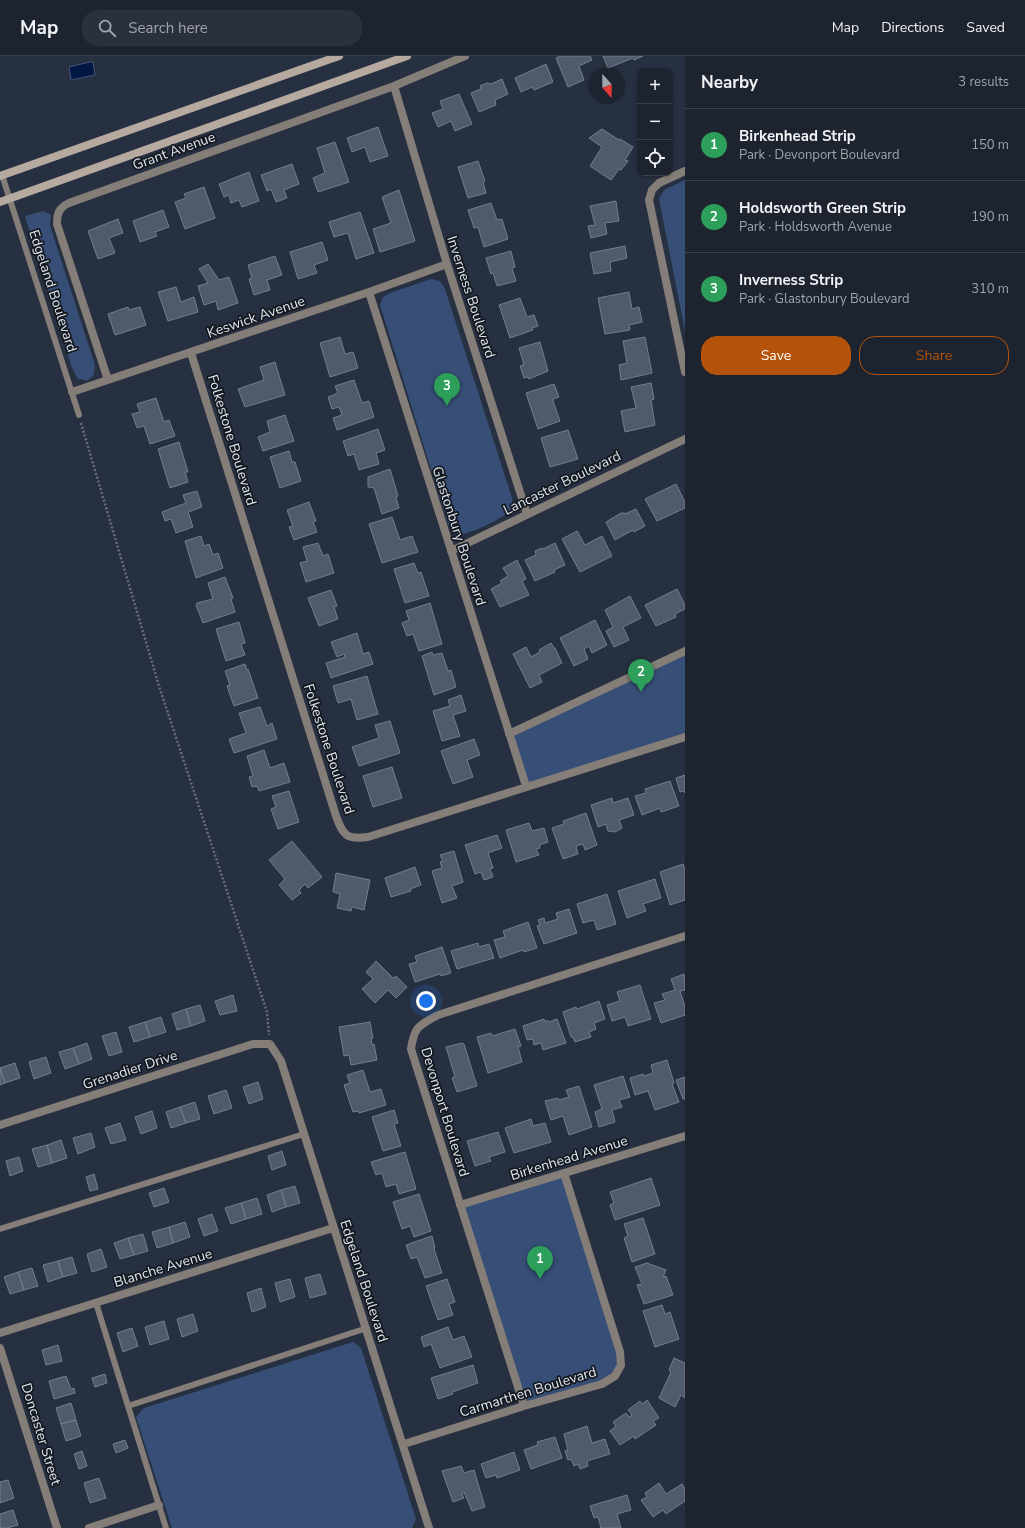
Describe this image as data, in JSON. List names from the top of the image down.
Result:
{
  "streets": {
    "main road": ["Grant Avenue"],
    "street": [
      "Edgeland Boulevard",
      "Inverness Boulevard",
      "Keswick Avenue",
      "Folkestone Boulevard",
      "Lancaster Boulevard",
      "Glastonbury Boulevard",
      "Grenadier Drive",
      "Devonport Boulevard",
      "Birkenhead Avenue",
      "Blanche Avenue",
      "Carmarthen Boulevard",
      "Doncaster Street"
    ]
  },
  "crossings": [
    ["Grant Avenue", "Edgeland Boulevard"],
    ["Grant Avenue", "Inverness Boulevard"],
    ["Grant Avenue", "Keswick Avenue"],
    ["Edgeland Boulevard", "Keswick Avenue"],
    ["Edgeland Boulevard", "Grenadier Drive"],
    ["Edgeland Boulevard", "Blanche Avenue"],
    ["Edgeland Boulevard", "Carmarthen Boulevard"],
    ["Inverness Boulevard", "Keswick Avenue"],
    ["Inverness Boulevard", "Lancaster Boulevard"],
    ["Keswick Avenue", "Folkestone Boulevard"],
    ["Keswick Avenue", "Glastonbury Boulevard"],
    ["Folkestone Boulevard", "Glastonbury Boulevard"],
    ["Lancaster Boulevard", "Glastonbury Boulevard"],
    ["Devonport Boulevard", "Birkenhead Avenue"],
    ["Devonport Boulevard", "Carmarthen Boulevard"],
    ["Birkenhead Avenue", "Carmarthen Boulevard"]
  ],
  "north": "bottom",
  "page": {
    "header": "Map",
    "search": "Search here",
    "nav": ["Map", "Directions", "Saved"],
    "heading": ["Nearby", "3 results"],
    "map_buttons": ["+", "−"],
    "list": [
      {
        "mark": "1",
        "name": "Birkenhead Strip",
        "note": "Park · Devonport Boulevard",
        "value": "150 m"
      },
      {
        "mark": "2",
        "name": "Holdsworth Green Strip",
        "note": "Park · Holdsworth Avenue",
        "value": "190 m"
      },
      {
        "mark": "3",
        "name": "Inverness Strip",
        "note": "Park · Glastonbury Boulevard",
        "value": "310 m"
      }
    ],
    "buttons": ["Save", "Share"],
    "pins": ["3", "2", "1"]
  }
}
